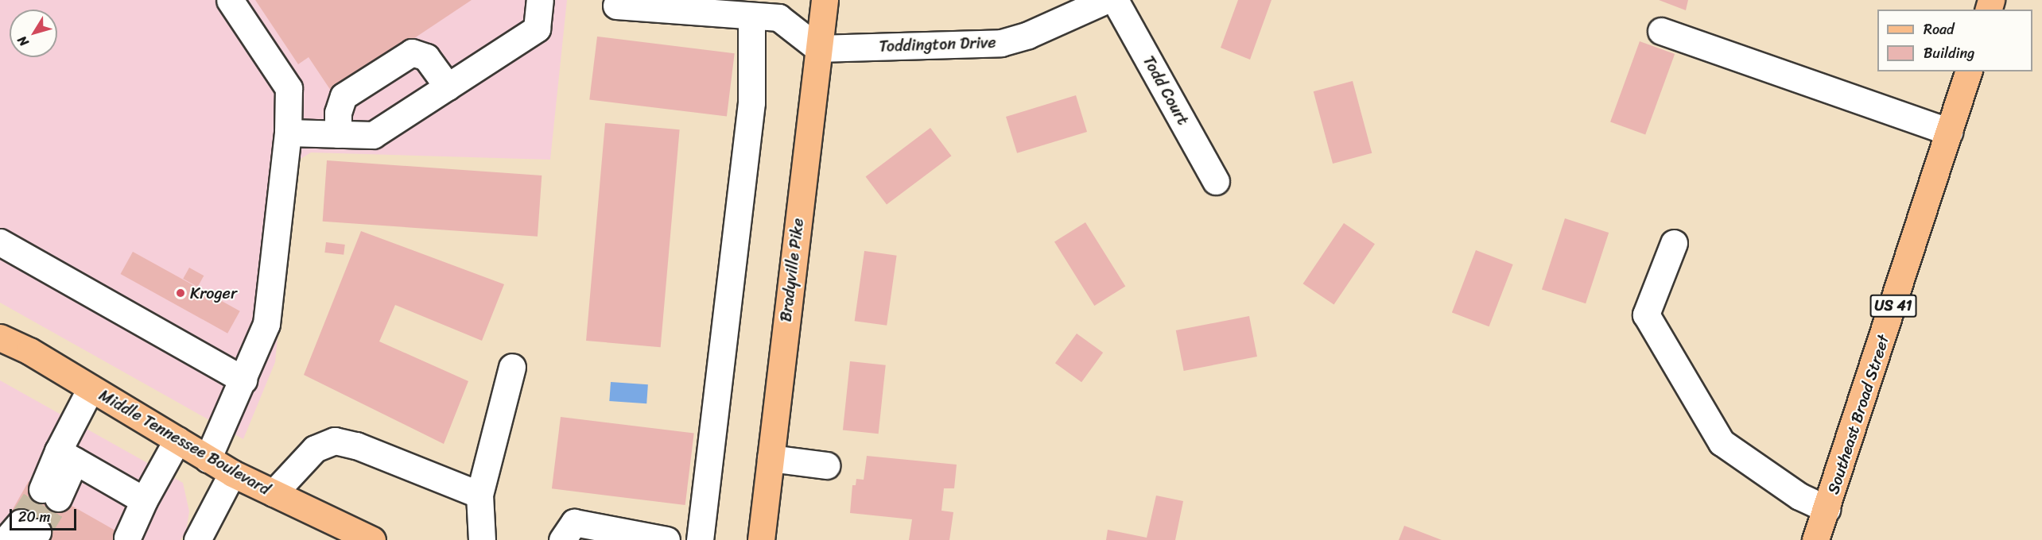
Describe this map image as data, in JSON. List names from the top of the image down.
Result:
{
  "streets": {
    "main road": [
      "Bradyville Pike",
      "US 41",
      "Southeast Broad Street",
      "Middle Tennessee Boulevard"
    ],
    "street": ["Toddington Drive", "Todd Court"]
  },
  "crossings": [
    ["Toddington Drive", "Bradyville Pike"]
  ],
  "places": ["Kroger"],
  "legend": ["Road", "Building"],
  "scale_bar": "20 m",
  "north": "bottom left"
}
